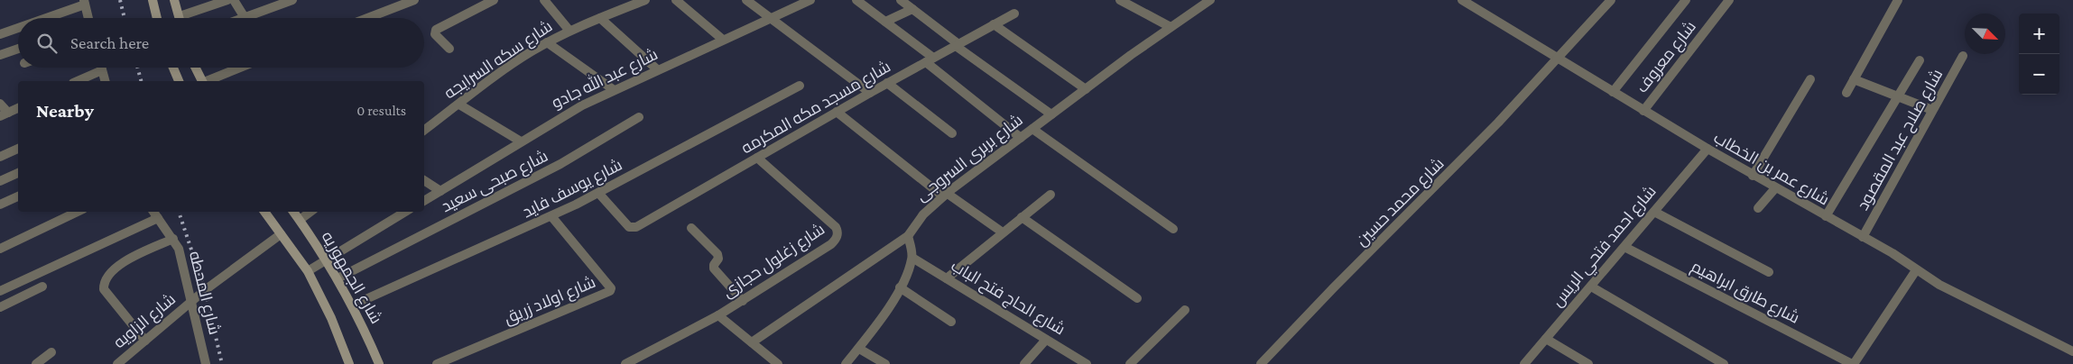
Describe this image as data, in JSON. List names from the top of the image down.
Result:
{
  "streets": {
    "main road": ["شارع الجمهوريه"],
    "street": [
      "شارع معروف",
      "شارع سكه السرايجه",
      "شارع عبد الله جادو",
      "شارع مسجد مكه المكرمه",
      "شارع صلاح عبد المقصود",
      "شارع بربرى السروجى",
      "شارع عمر بن الخطاب",
      "شارع صبحى سعيد",
      "شارع يوسف فايد",
      "شارع محمد حسين",
      "شارع احمد فتحي الريس",
      "شارع زغلول حجازى",
      "شارع طارق ابراهيم",
      "شارع المحطه",
      "شارع الحاج فتح الباب",
      "شارع اولاد زريق",
      "شارع الزاويه"
    ]
  },
  "crossings": [
    ["شارع معروف", "شارع عمر بن الخطاب"],
    ["شارع مسجد مكه المكرمه", "شارع يوسف فايد"],
    ["شارع مسجد مكه المكرمه", "شارع زغلول حجازى"],
    ["شارع صلاح عبد المقصود", "شارع عمر بن الخطاب"],
    ["شارع عمر بن الخطاب", "شارع محمد حسين"],
    ["شارع عمر بن الخطاب", "شارع احمد فتحي الريس"],
    ["شارع صبحى سعيد", "شارع الجمهوريه"],
    ["شارع يوسف فايد", "شارع الجمهوريه"],
    ["شارع يوسف فايد", "شارع اولاد زريق"],
    ["شارع احمد فتحي الريس", "شارع طارق ابراهيم"],
    ["شارع المحطه", "شارع الزاويه"]
  ],
  "north": "bottom right",
  "page": {
    "map_buttons": ["+", "−"],
    "search": "Search here",
    "heading": ["Nearby", "0 results"]
  }
}
